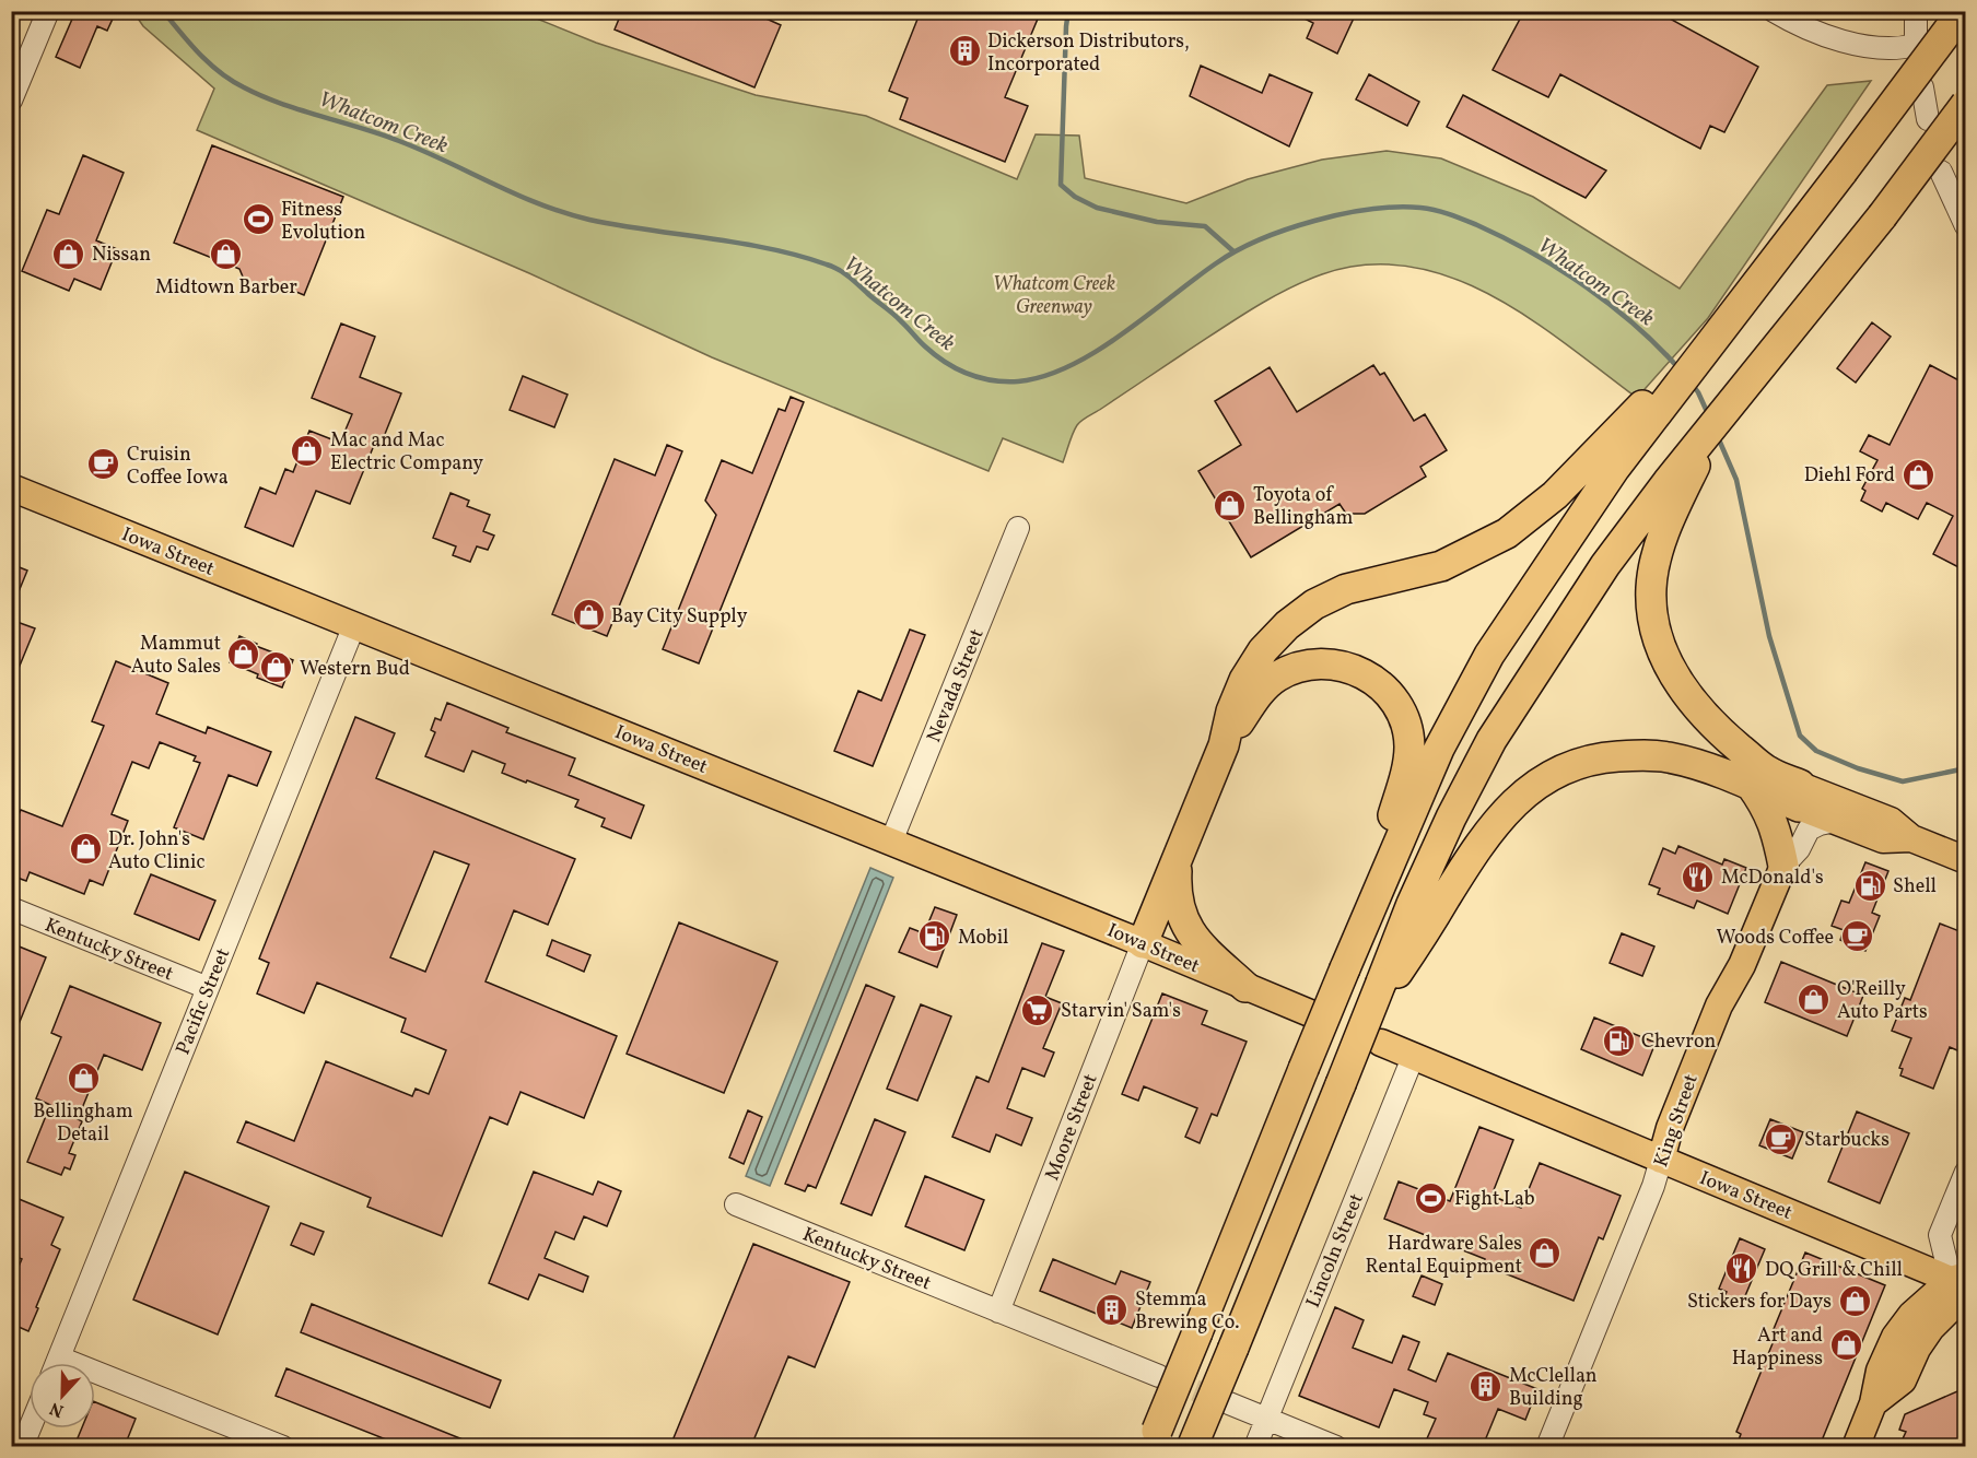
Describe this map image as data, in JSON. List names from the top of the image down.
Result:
{
  "streets": {
    "main road": ["Iowa Street", "King Street"],
    "street": [
      "Nevada Street",
      "Kentucky Street",
      "Pacific Street",
      "Moore Street",
      "Lincoln Street"
    ]
  },
  "crossings": [
    ["Iowa Street", "Nevada Street"],
    ["Iowa Street", "Pacific Street"],
    ["Iowa Street", "King Street"],
    ["Iowa Street", "Moore Street"],
    ["Iowa Street", "Lincoln Street"],
    ["Kentucky Street", "Pacific Street"],
    ["Kentucky Street", "Moore Street"]
  ],
  "water": ["Whatcom Creek"],
  "parks": ["Whatcom Creek Greenway"],
  "places": {
    "building": ["Dickerson Distributors, Incorporated", "Stemma Brewing Co.", "McClellan Building"],
    "sports": ["Fitness Evolution", "Fight Lab"],
    "shop": [
      "Nissan",
      "Midtown Barber",
      "Mac and Mac Electric Company",
      "Diehl Ford",
      "Toyota of Bellingham",
      "Bay City Supply",
      "Mammut Auto Sales",
      "Western Bud",
      "Dr. John's Auto Clinic",
      "O'Reilly Auto Parts",
      "Bellingham Detail",
      "Hardware Sales Rental Equipment",
      "Stickers for Days",
      "Art and Happiness"
    ],
    "cafe": ["Cruisin Coffee Iowa", "Woods Coffee", "Starbucks"],
    "restaurant": ["McDonald's", "DQ Grill & Chill"],
    "fuel station": ["Shell", "Mobil", "Chevron"],
    "supermarket": ["Starvin' Sam's"]
  },
  "north": "bottom"
}
